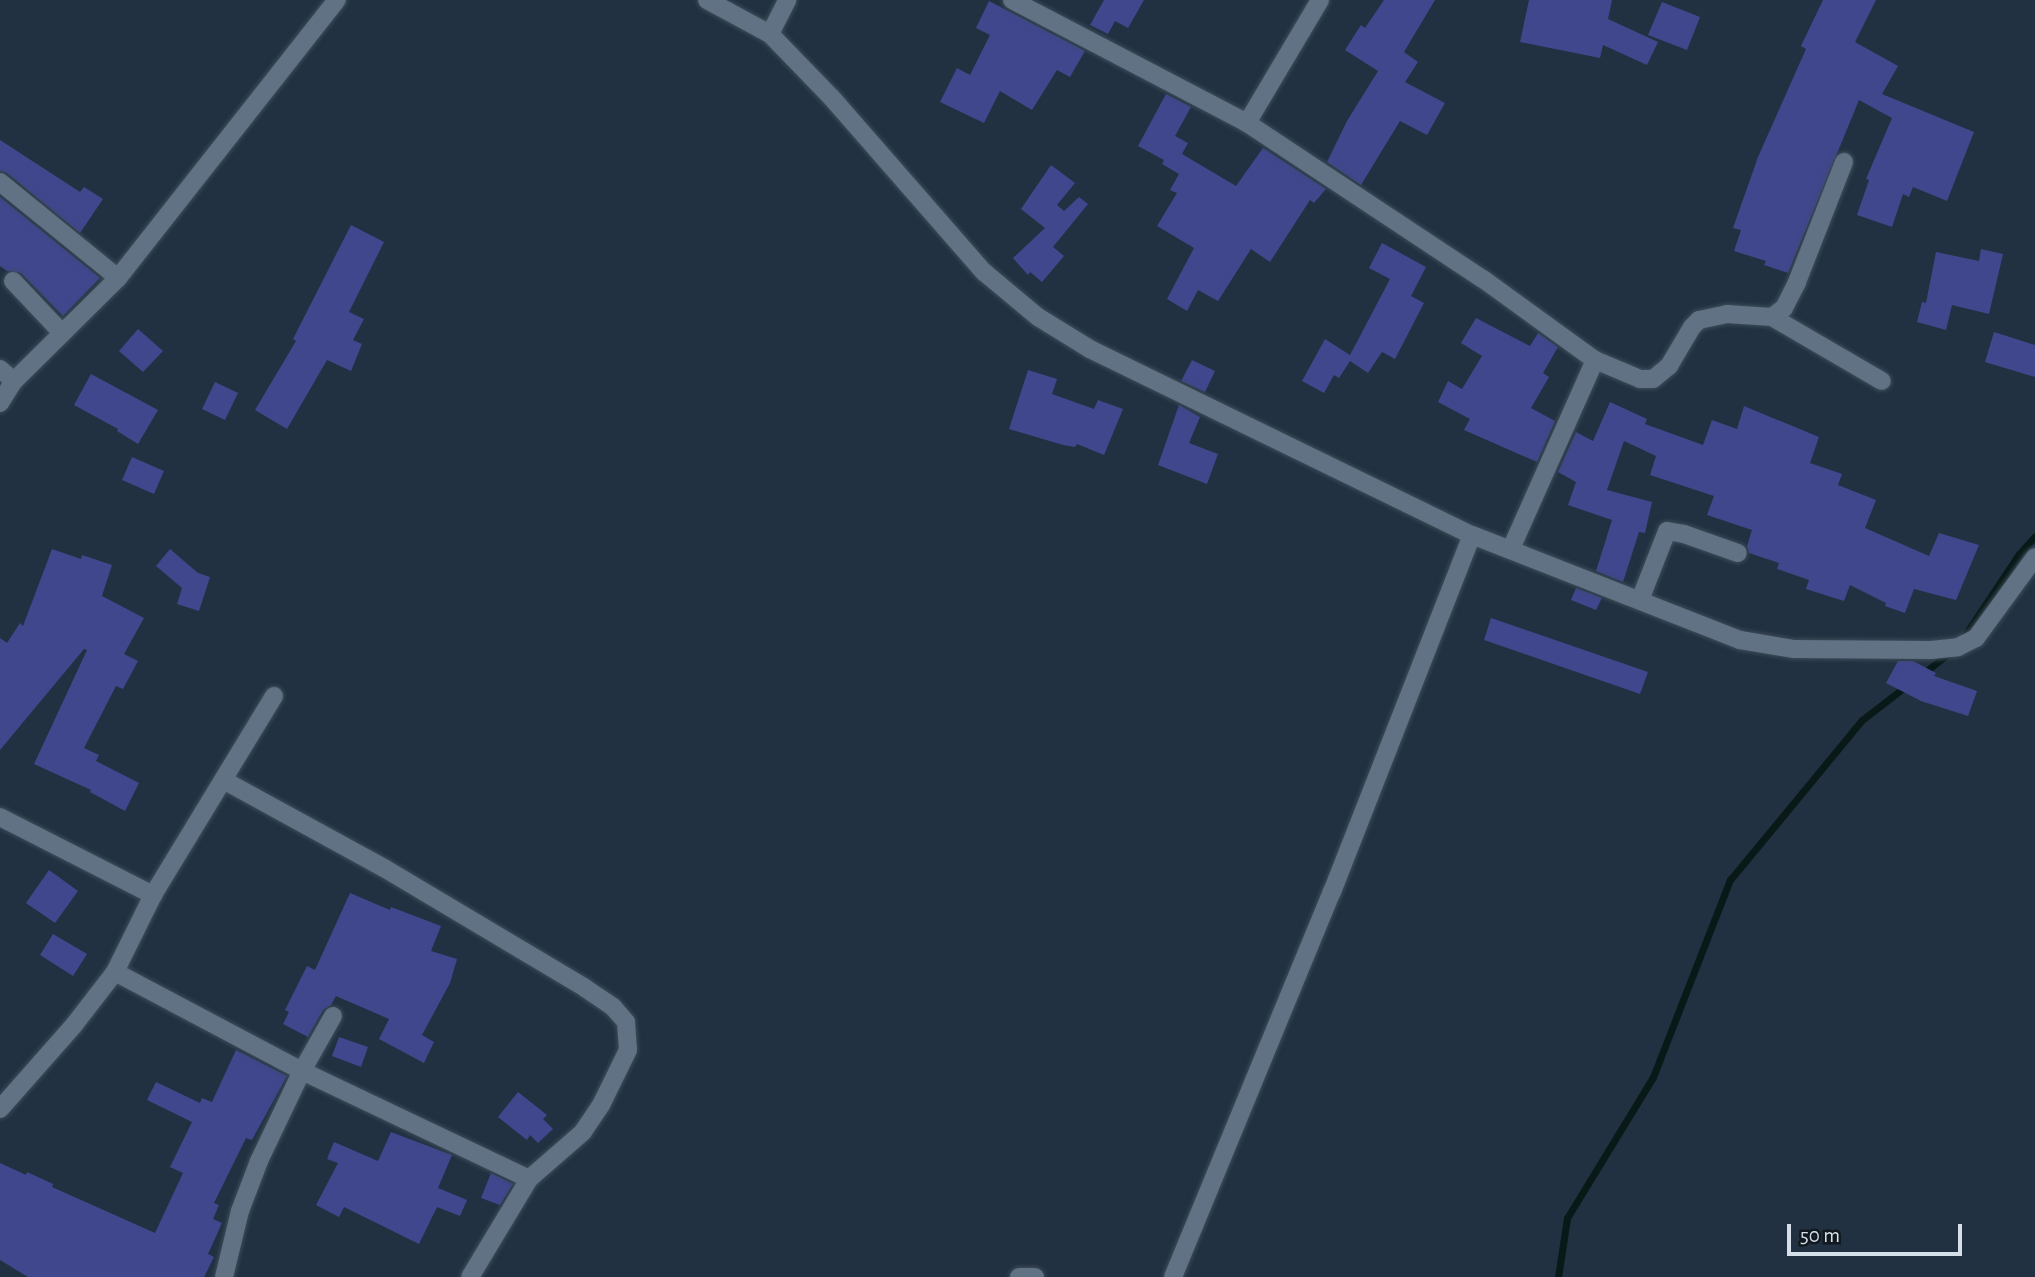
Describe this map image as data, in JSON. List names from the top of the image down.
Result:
{
  "scale_bar": "50 m"
}
